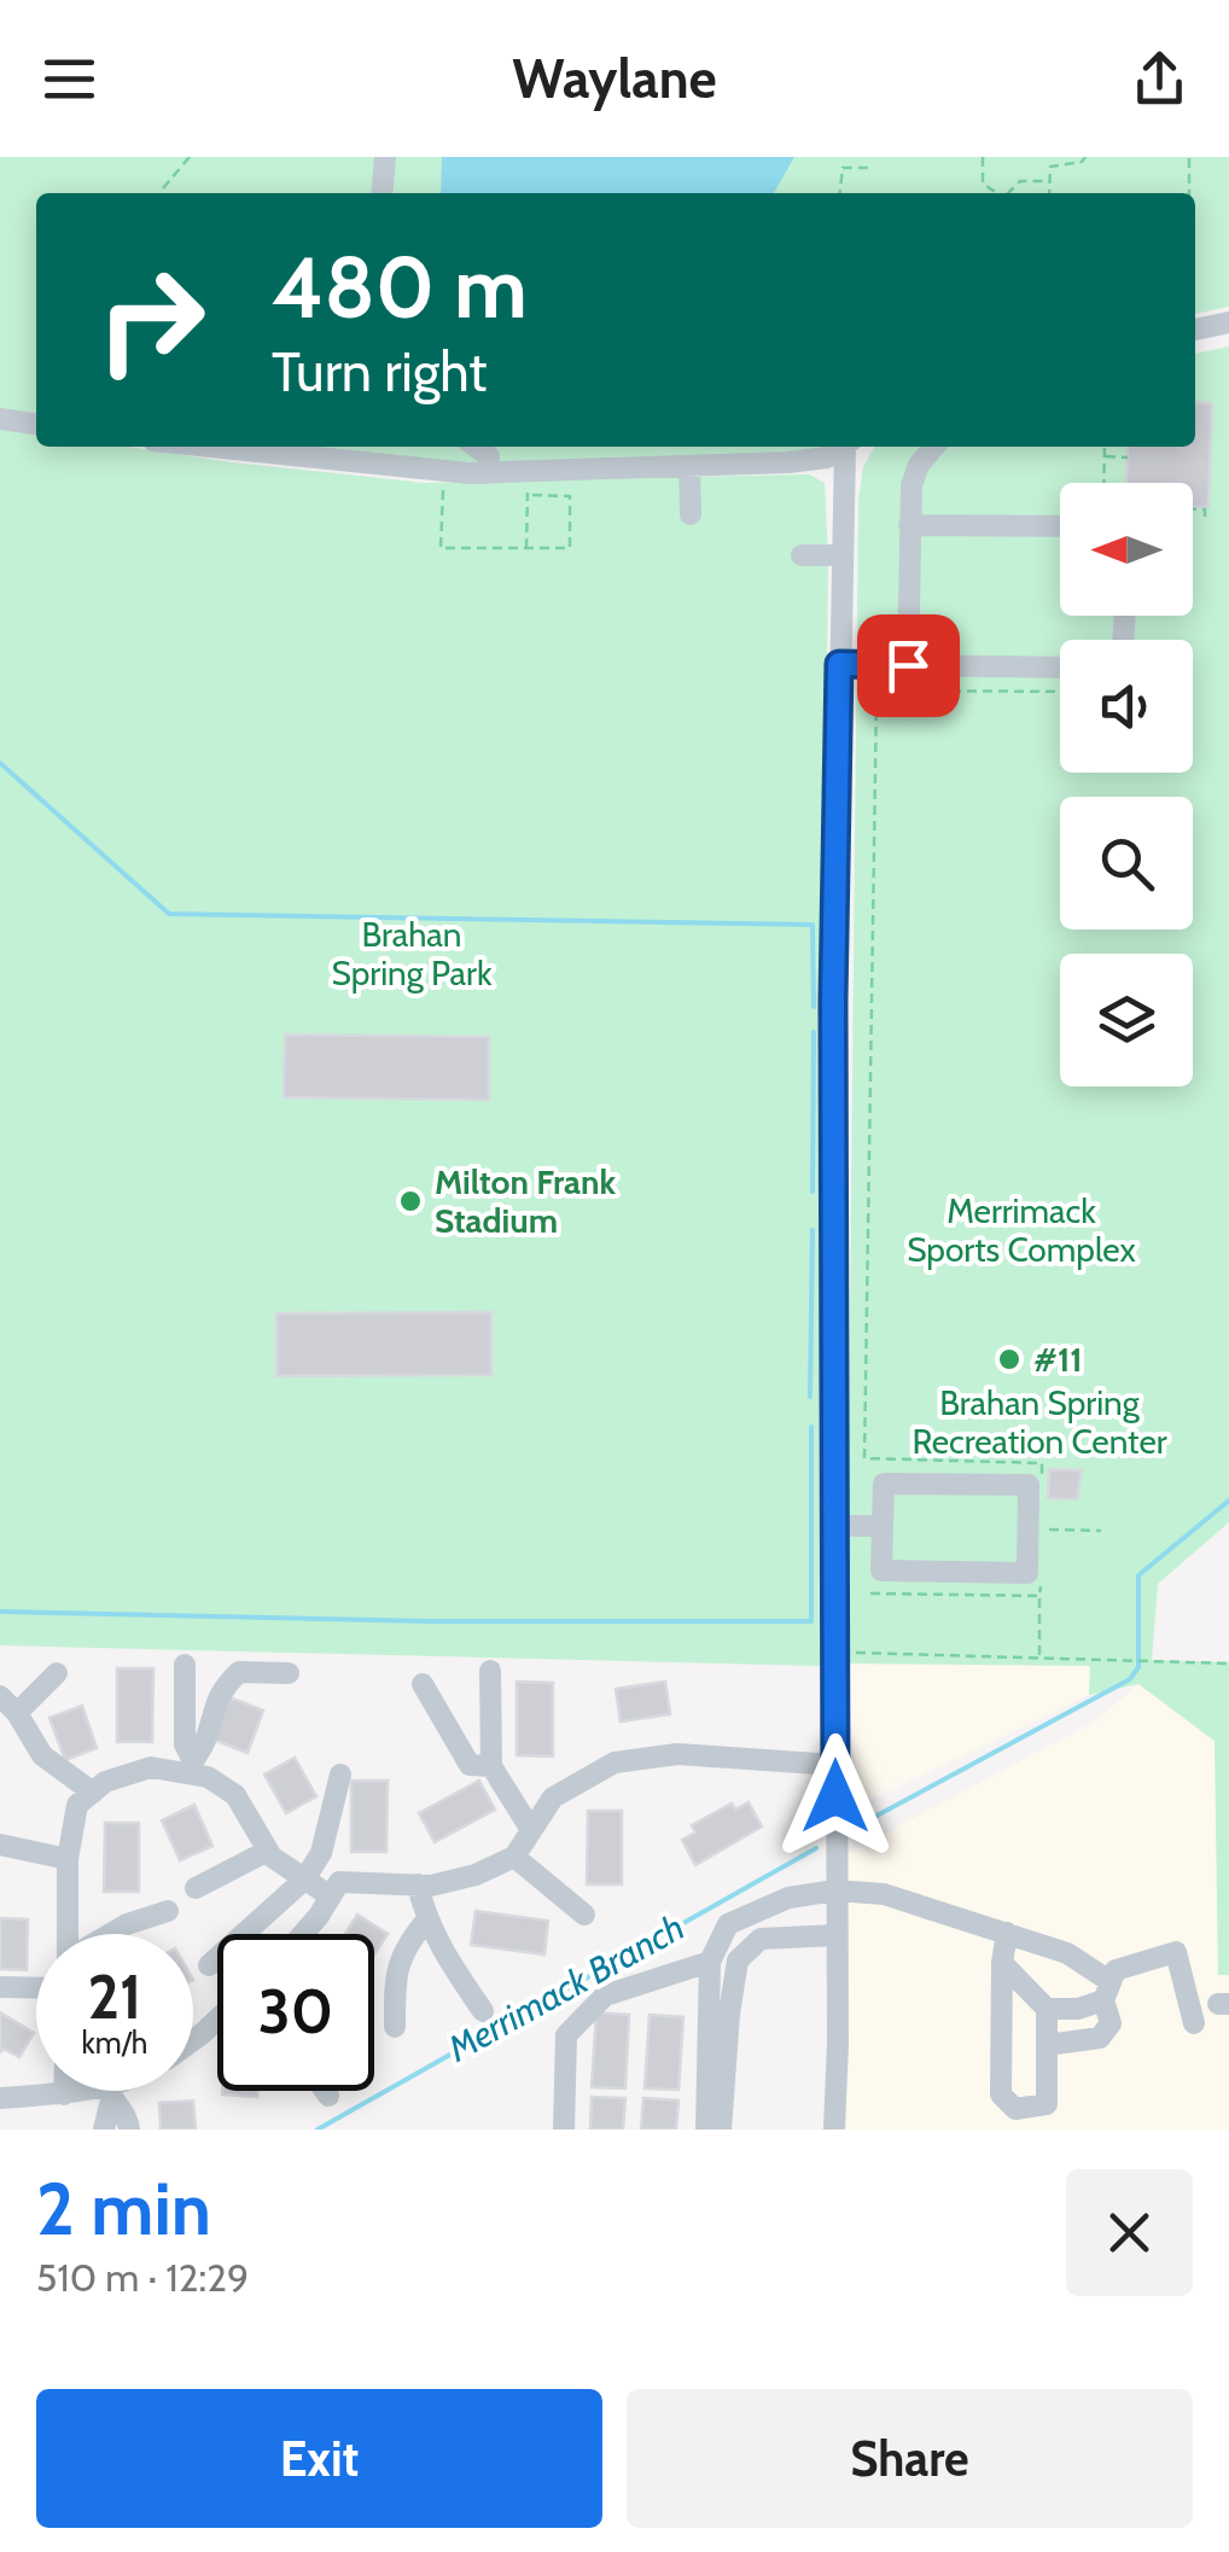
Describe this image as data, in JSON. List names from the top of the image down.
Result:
{
  "water": ["Merrimack Branch"],
  "parks": ["Brahan Spring Park", "Merrimack Sports Complex", "Brahan Spring Recreation Center"],
  "places": ["Milton Frank Stadium", "#11"],
  "north": "left",
  "page": {
    "header": "Waylane",
    "turn": ["480 m", "Turn right"],
    "speed": "21 km/h",
    "limit": "30",
    "heading": ["2 min", "510 m · 12:29"],
    "buttons": ["Exit", "Share"]
  }
}
